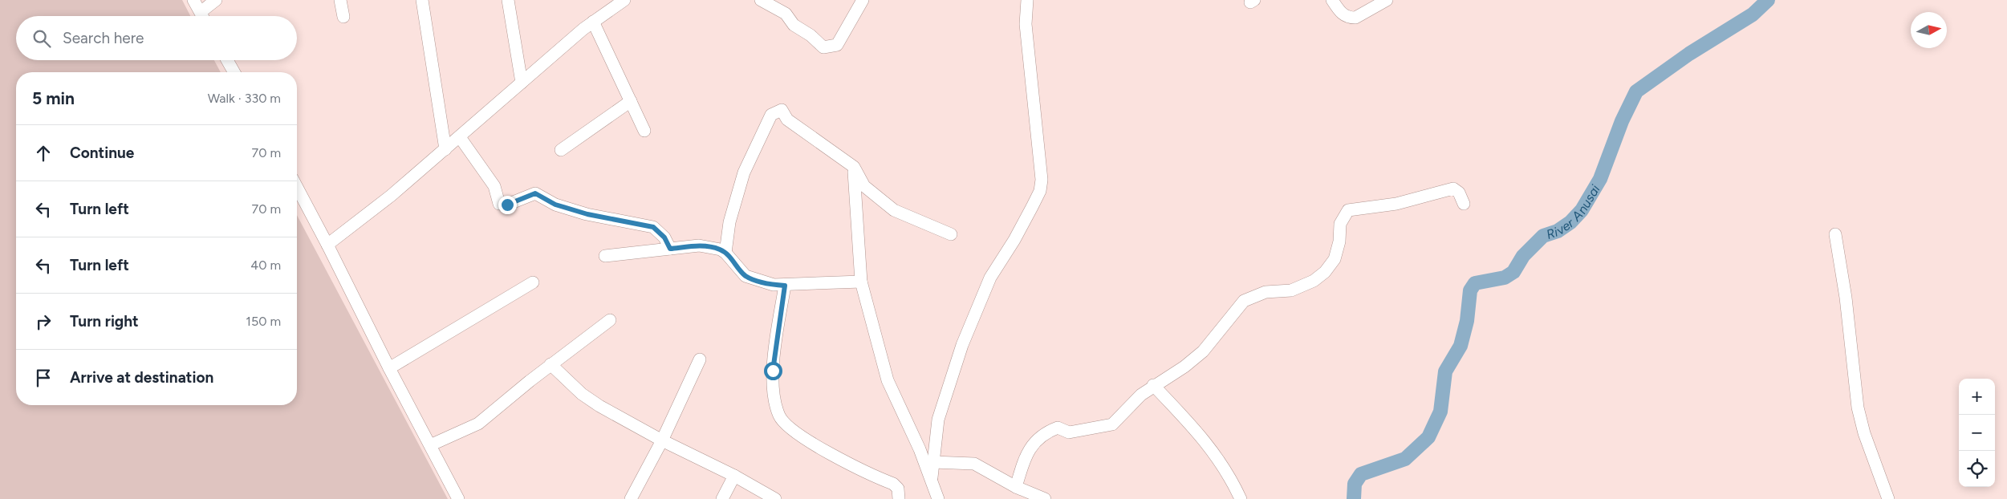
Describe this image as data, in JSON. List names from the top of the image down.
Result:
{
  "water": ["River Anusai"],
  "north": "right",
  "page": {
    "search": "Search here",
    "heading": ["5 min", "Walk · 330 m"],
    "list": [
      ["Continue", "70 m"],
      ["Turn left", "70 m"],
      ["Turn left", "40 m"],
      ["Turn right", "150 m"],
      "Arrive at destination"
    ],
    "map_buttons": ["+", "−"]
  }
}
